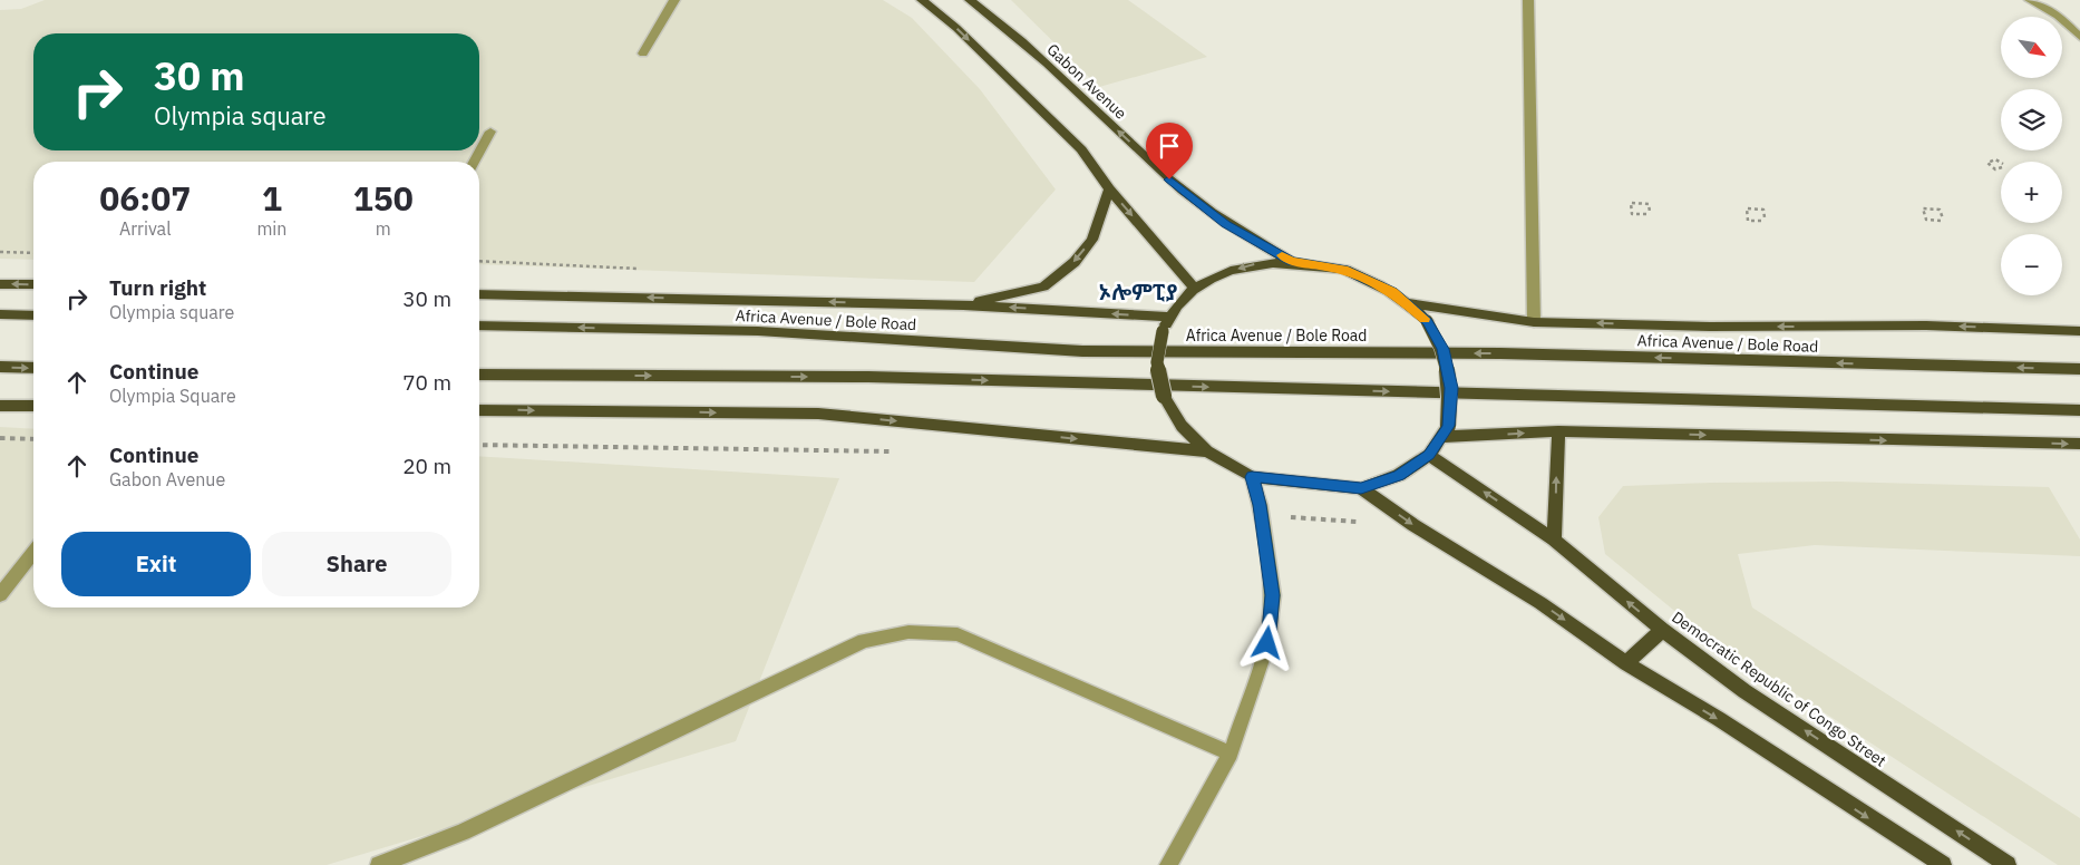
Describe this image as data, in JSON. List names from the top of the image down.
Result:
{
  "streets": {
    "main road": ["Gabon Avenue", "Africa Avenue / Bole Road", "Democratic Republic of Congo Street"]
  },
  "districts": ["ኦሎምፒያ"],
  "north": "bottom right",
  "page": {
    "map_buttons": ["+", "−"],
    "turn": ["30 m", "Olympia square"],
    "eta": [
      "06:07",
      "Arrival",
      "1",
      "min",
      "150",
      "m"
    ],
    "list": [
      {
        "name": "Turn right",
        "note": "Olympia square",
        "value": "30 m"
      },
      {
        "name": "Continue",
        "note": "Olympia Square",
        "value": "70 m"
      },
      {
        "name": "Continue",
        "note": "Gabon Avenue",
        "value": "20 m"
      }
    ],
    "buttons": ["Exit", "Share"]
  }
}
